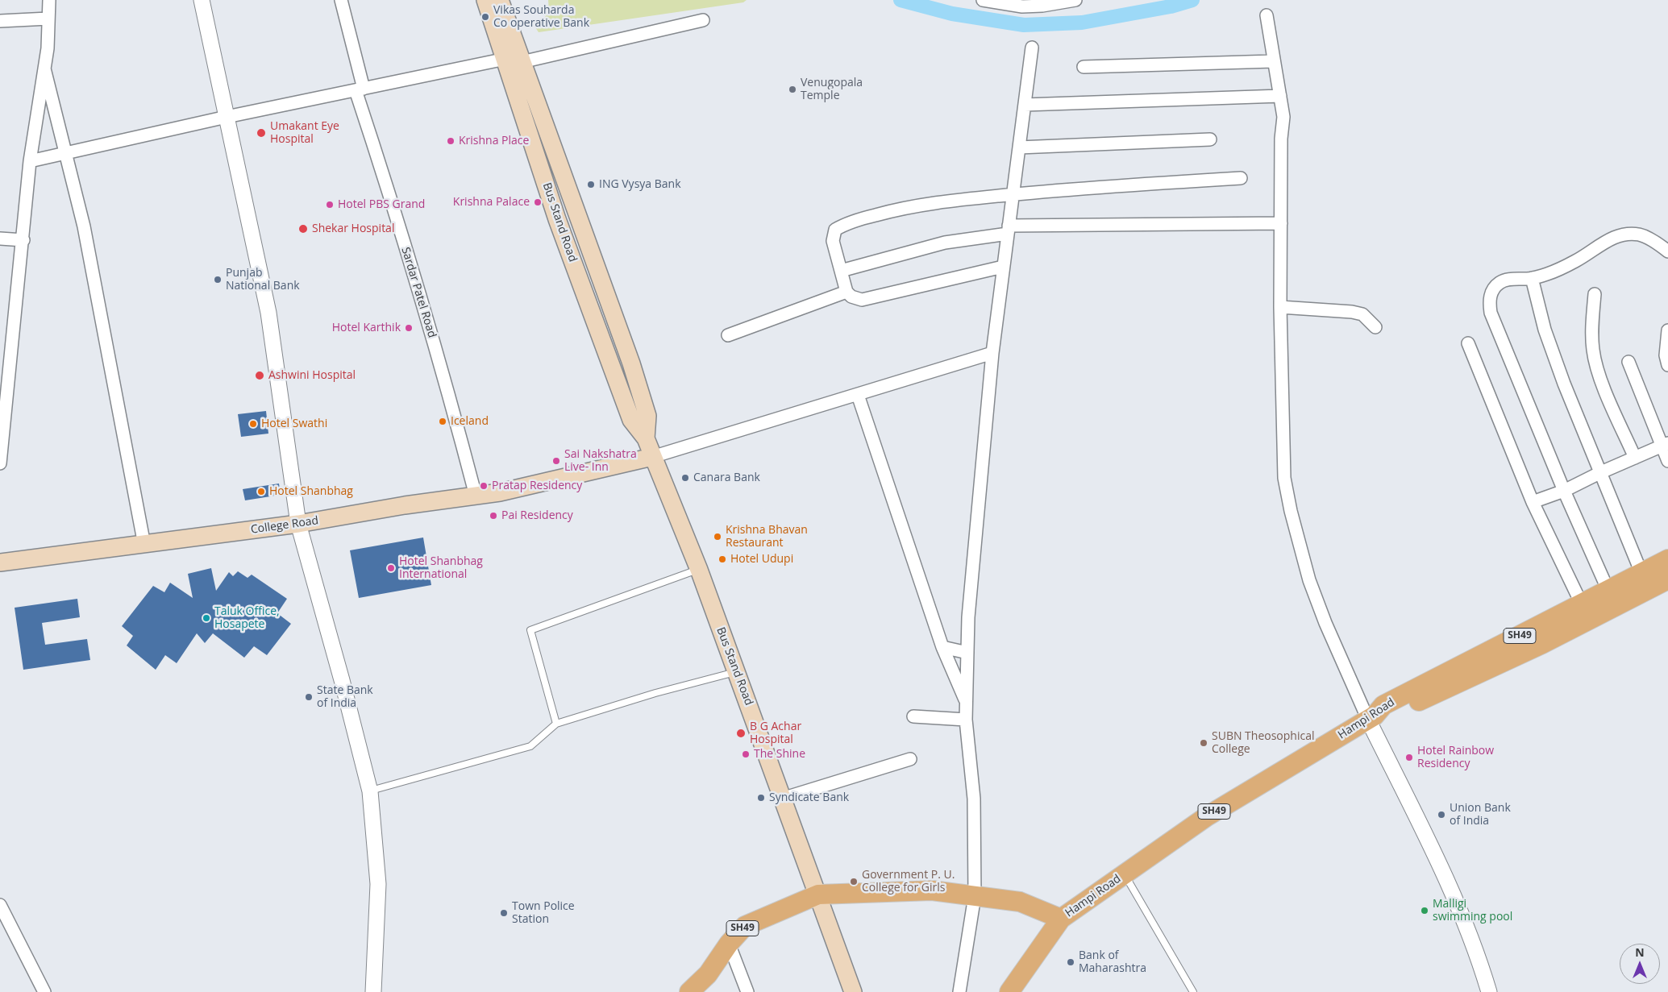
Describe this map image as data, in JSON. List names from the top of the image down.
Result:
{
  "streets": {
    "main road": [
      "Bus Stand Road",
      "College Road",
      "SH49",
      "Hampi Road"
    ],
    "street": ["Sardar Patel Road"]
  },
  "crossings": [
    ["Bus Stand Road", "College Road"],
    ["Bus Stand Road", "SH49"],
    ["Sardar Patel Road", "College Road"],
    ["SH49", "Hampi Road"]
  ],
  "places": [
    "Vikas Souharda Co operative Bank",
    "Venugopala Temple",
    "Umakant Eye Hospital",
    "Krishna Place",
    "ING Vysya Bank",
    "Krishna Palace",
    "Hotel PBS Grand",
    "Shekar Hospital",
    "Punjab National Bank",
    "Hotel Karthik",
    "Ashwini Hospital",
    "Iceland",
    "Hotel Swathi",
    "Sai Nakshatra Live- Inn",
    "Canara Bank",
    "Pratap Residency",
    "Hotel Shanbhag",
    "Pai Residency",
    "Krishna Bhavan Restaurant",
    "Hotel Udupi",
    "Hotel Shanbhag International",
    "Taluk Office, Hosapete",
    "State Bank of India",
    "B G Achar Hospital",
    "SUBN Theosophical College",
    "The Shine",
    "Hotel Rainbow Residency",
    "Syndicate Bank",
    "Union Bank of India",
    "Government P. U. College for Girls",
    "Malligi swimming pool",
    "Town Police Station",
    "Bank of Maharashtra"
  ],
  "north": "top"
}
